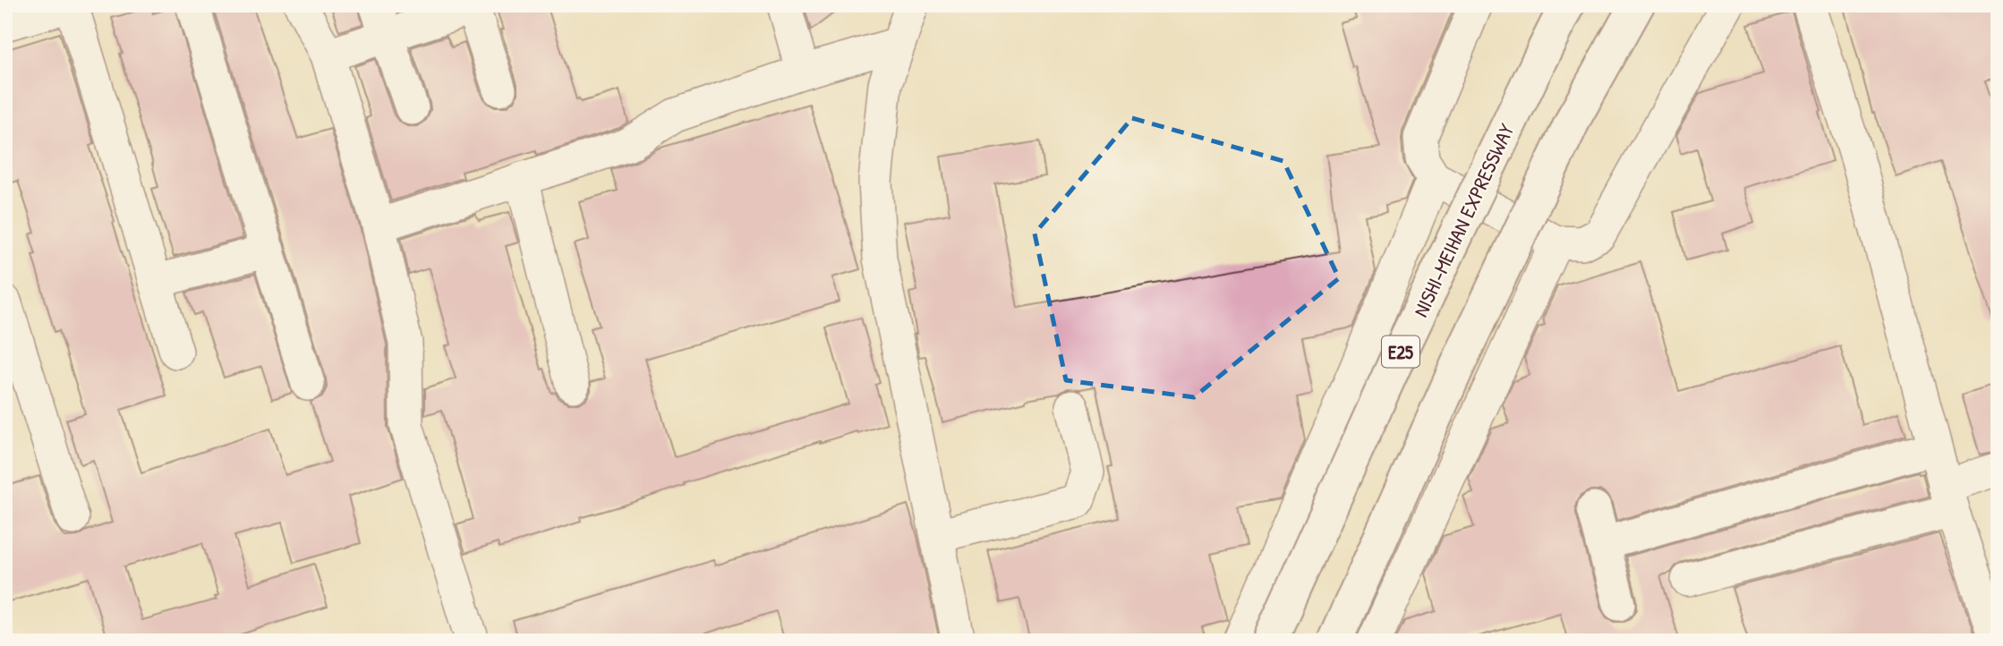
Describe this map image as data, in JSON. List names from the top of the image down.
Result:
{
  "streets": {
    "highway": ["NISHI-MEIHAN EXPRESSWAY", "E25"]
  }
}
